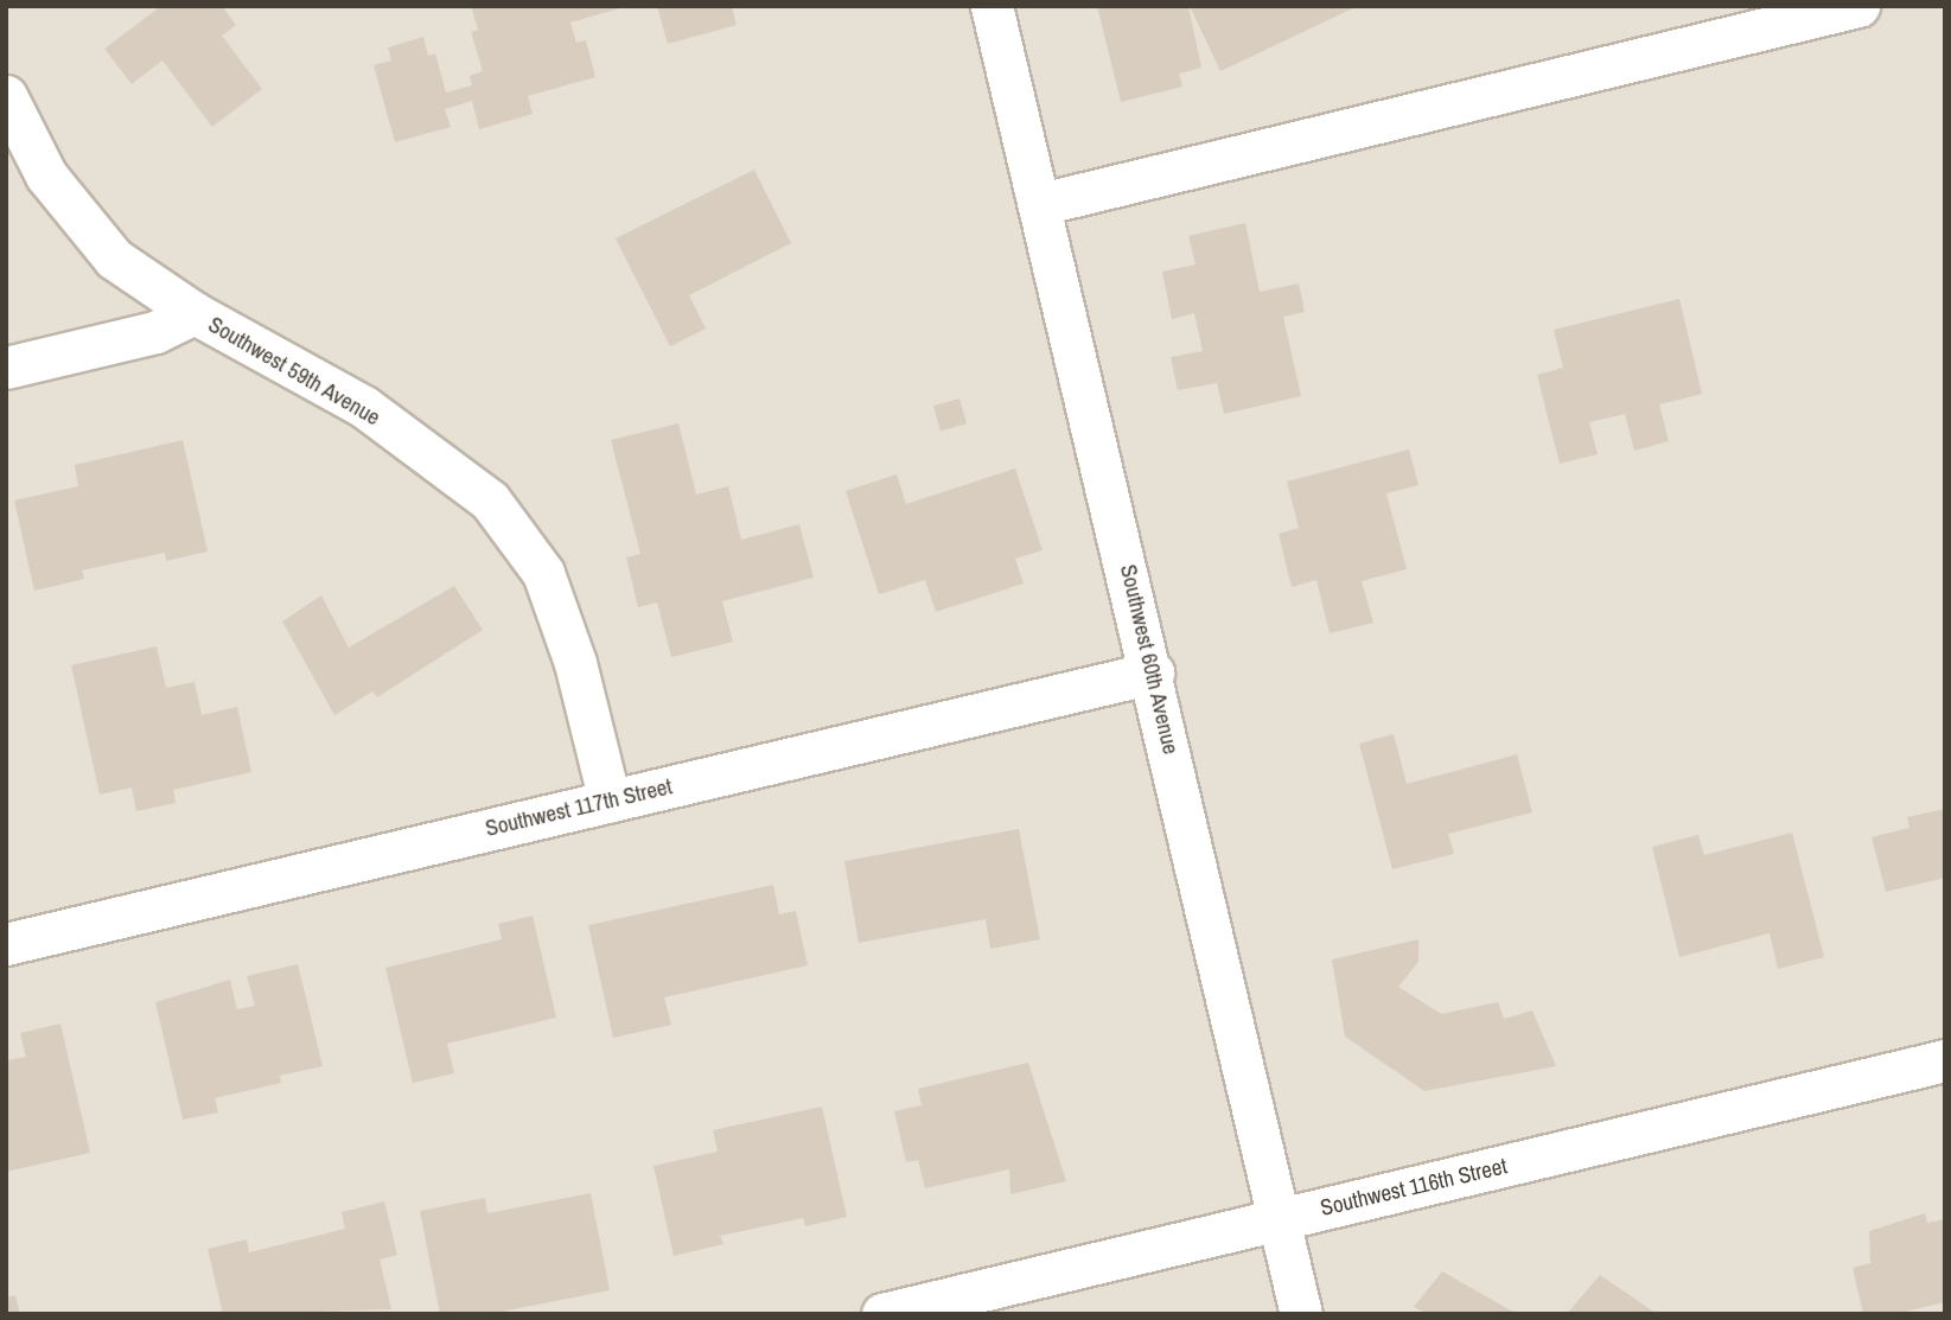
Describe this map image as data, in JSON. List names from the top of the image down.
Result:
{
  "streets": {
    "street": [
      "Southwest 59th Avenue",
      "Southwest 60th Avenue",
      "Southwest 117th Street",
      "Southwest 116th Street"
    ]
  },
  "crossings": [
    ["Southwest 59th Avenue", "Southwest 117th Street"],
    ["Southwest 60th Avenue", "Southwest 117th Street"],
    ["Southwest 60th Avenue", "Southwest 116th Street"]
  ]
}
